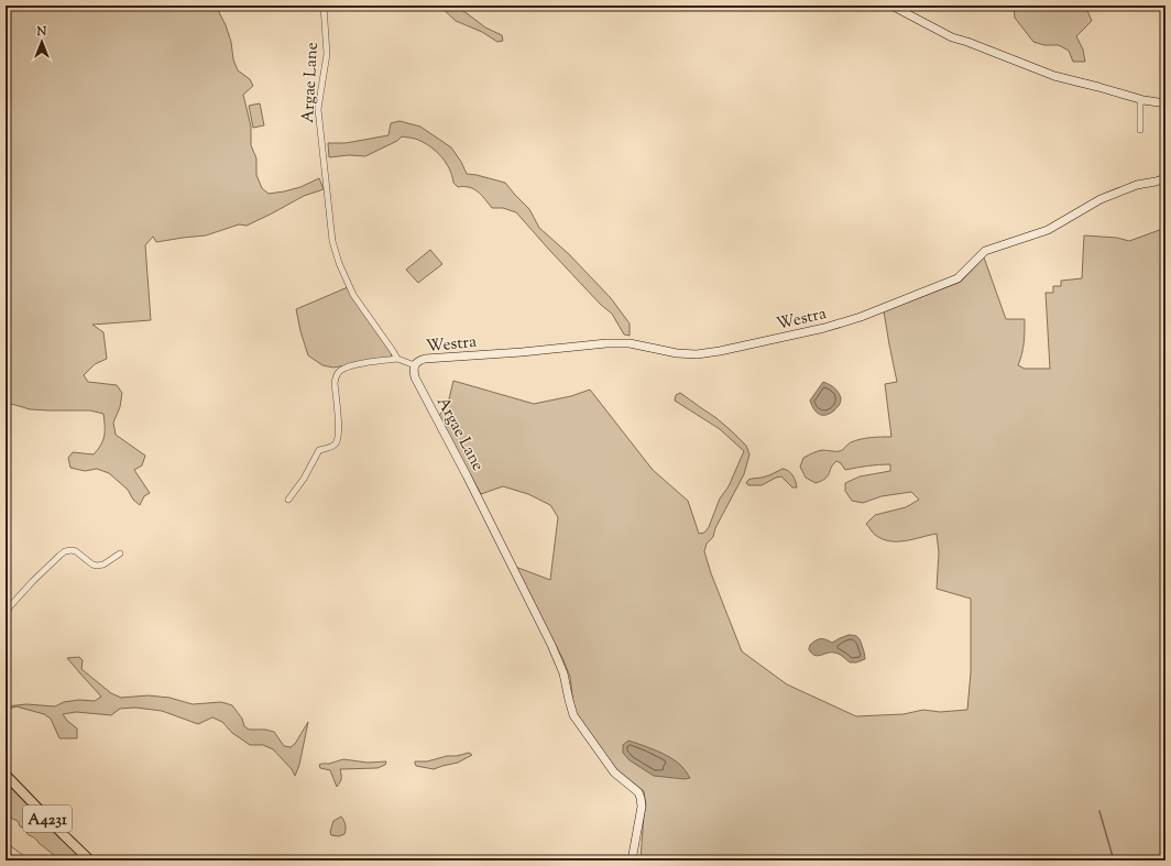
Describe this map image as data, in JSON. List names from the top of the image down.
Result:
{
  "streets": {
    "main road": ["A4231"],
    "street": ["Argae Lane", "Westra"]
  },
  "crossings": [
    ["Argae Lane", "Westra"]
  ],
  "north": "top"
}
